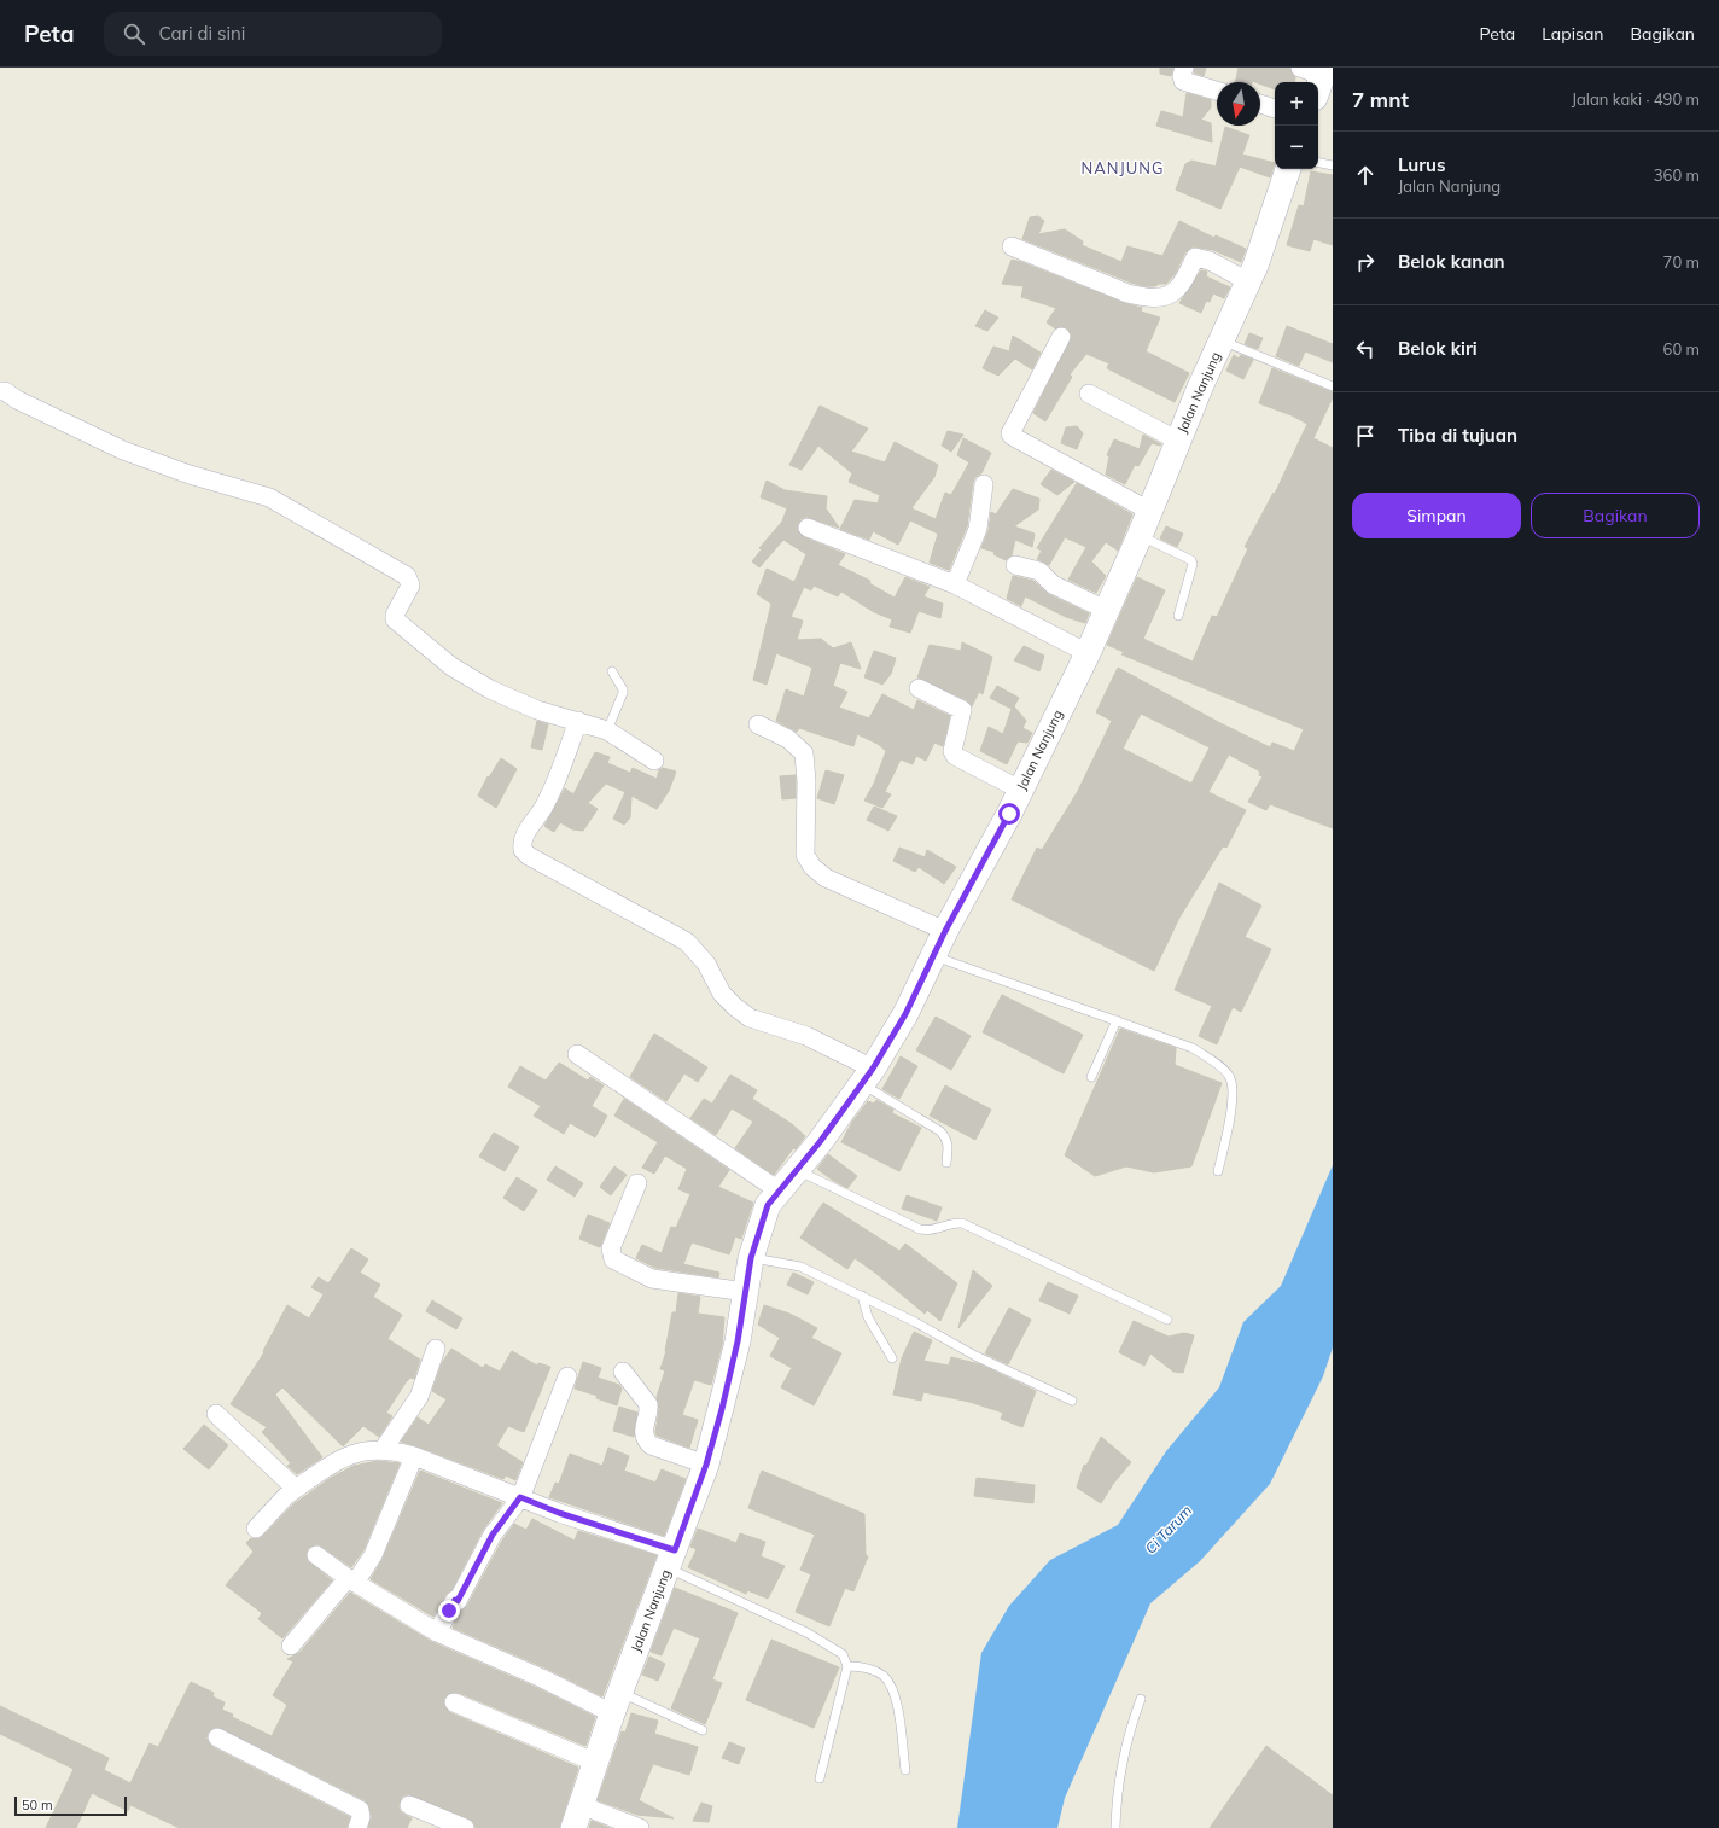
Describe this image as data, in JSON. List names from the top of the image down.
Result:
{
  "streets": {
    "main road": ["Jalan Nanjung"]
  },
  "districts": ["NANJUNG"],
  "water": ["Ci Tarum"],
  "scale_bar": "50 m",
  "north": "bottom",
  "page": {
    "header": "Peta",
    "search": "Cari di sini",
    "nav": ["Peta", "Lapisan", "Bagikan"],
    "heading": ["7 mnt", "Jalan kaki · 490 m"],
    "map_buttons": ["+", "−"],
    "list": [
      ["Lurus", "Jalan Nanjung", "360 m"],
      ["Belok kanan", "70 m"],
      ["Belok kiri", "60 m"],
      "Tiba di tujuan"
    ],
    "buttons": ["Simpan", "Bagikan"],
    "scale": "50 m"
  }
}
